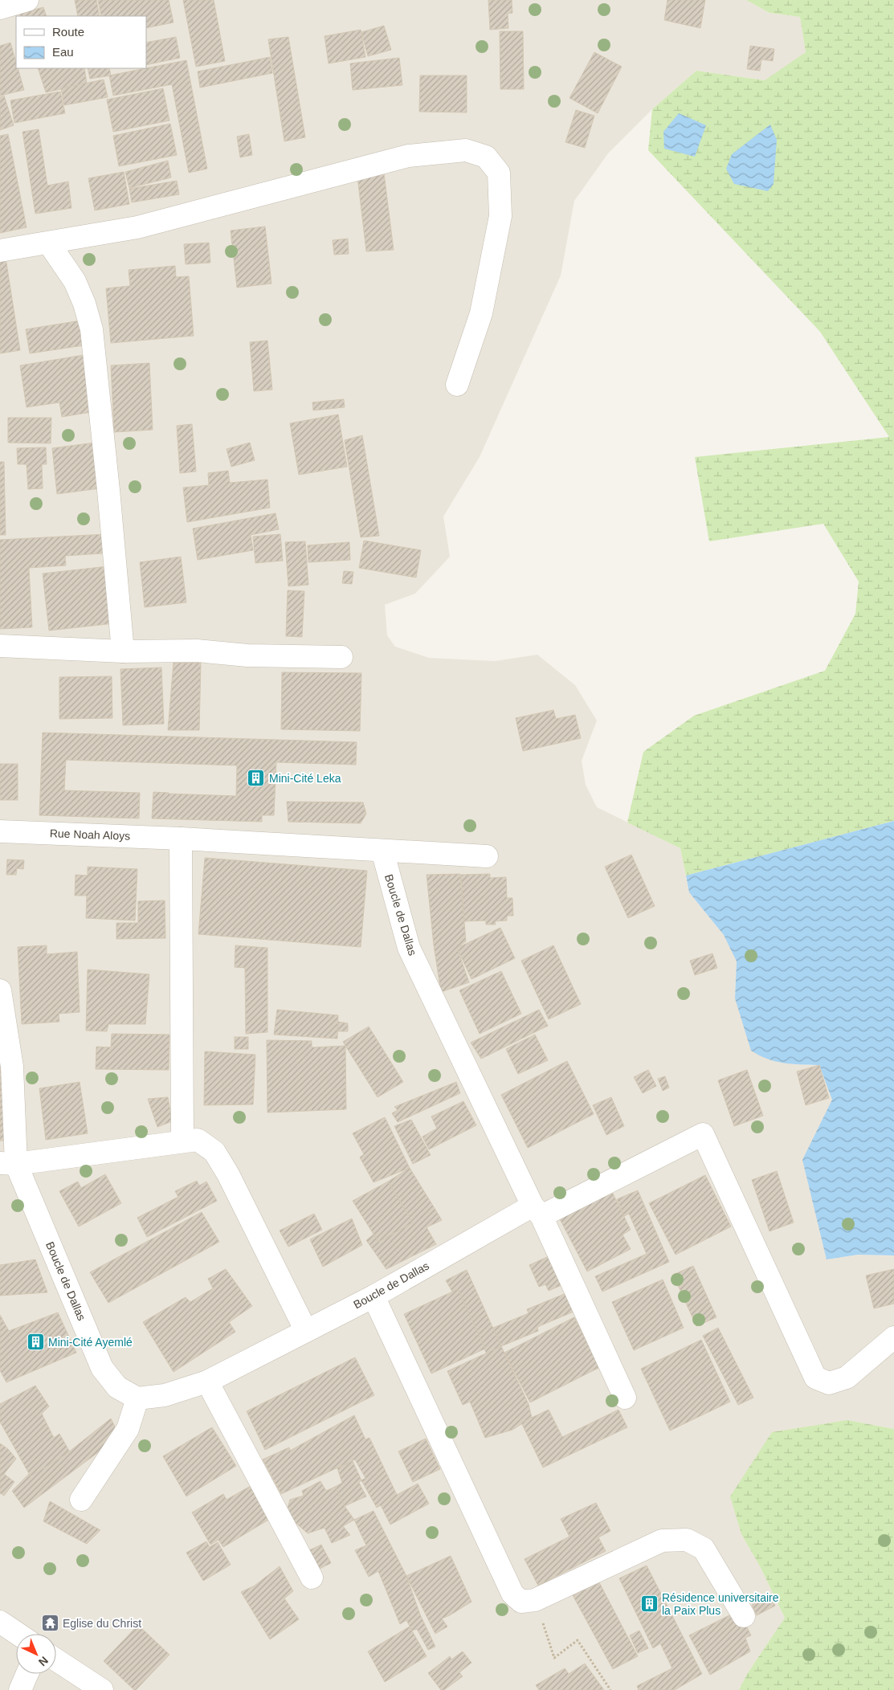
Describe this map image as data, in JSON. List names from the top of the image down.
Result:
{
  "streets": {
    "street": ["Rue Noah Aloys", "Boucle de Dallas"]
  },
  "crossings": [
    ["Rue Noah Aloys", "Boucle de Dallas"]
  ],
  "places": {
    "building": ["Mini-Cité Leka", "Mini-Cité Ayemlé", "Résidence universitaire la Paix Plus"],
    "temple": ["Eglise du Christ"]
  },
  "legend": ["Route", "Eau"],
  "north": "bottom right"
}
